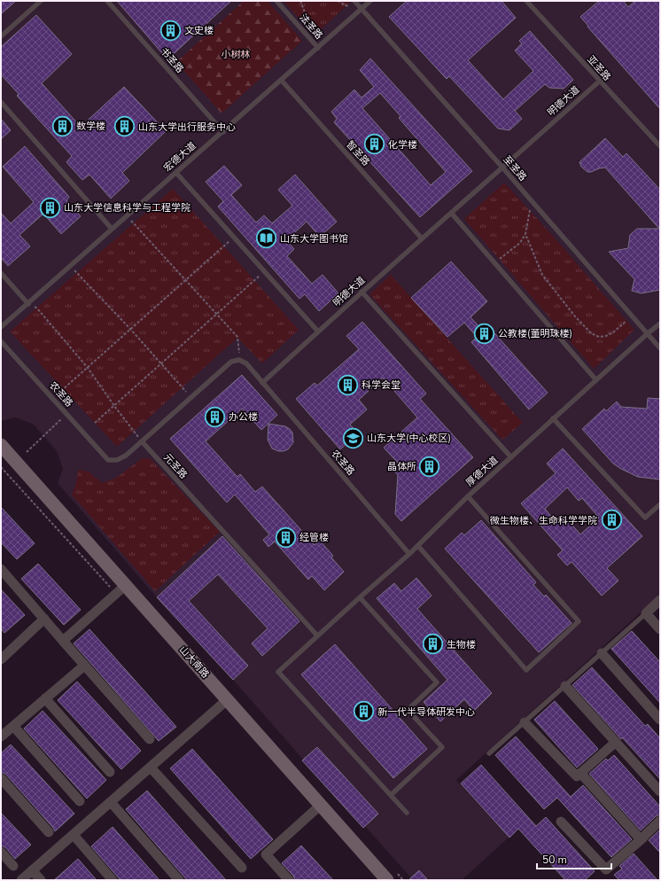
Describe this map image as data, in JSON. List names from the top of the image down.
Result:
{
  "streets": {
    "main road": ["山大南路"],
    "lane": [
      "法圣路",
      "书圣路",
      "亚圣路",
      "明德大道",
      "智圣路",
      "宏德大道",
      "至圣路",
      "农圣路",
      "元圣路",
      "厚德大道"
    ]
  },
  "crossings": [
    ["法圣路", "宏德大道"],
    ["书圣路", "宏德大道"],
    ["亚圣路", "明德大道"],
    ["明德大道", "智圣路"],
    ["明德大道", "至圣路"],
    ["明德大道", "农圣路"],
    ["智圣路", "宏德大道"],
    ["宏德大道", "至圣路"],
    ["至圣路", "厚德大道"],
    ["农圣路", "元圣路"],
    ["农圣路", "厚德大道"],
    ["元圣路", "厚德大道"]
  ],
  "parks": ["小树林"],
  "places": {
    "building": [
      "文史楼",
      "数学楼",
      "山东大学出行服务中心",
      "化学楼",
      "山东大学信息科学与工程学院",
      "公教楼(董明珠楼)",
      "科学会堂",
      "办公楼",
      "晶体所",
      "微生物楼、生命科学学院",
      "经管楼",
      "生物楼",
      "新一代半导体研发中心"
    ],
    "library": ["山东大学图书馆"],
    "school or university": ["山东大学(中心校区)"]
  },
  "scale_bar": "50 m"
}
